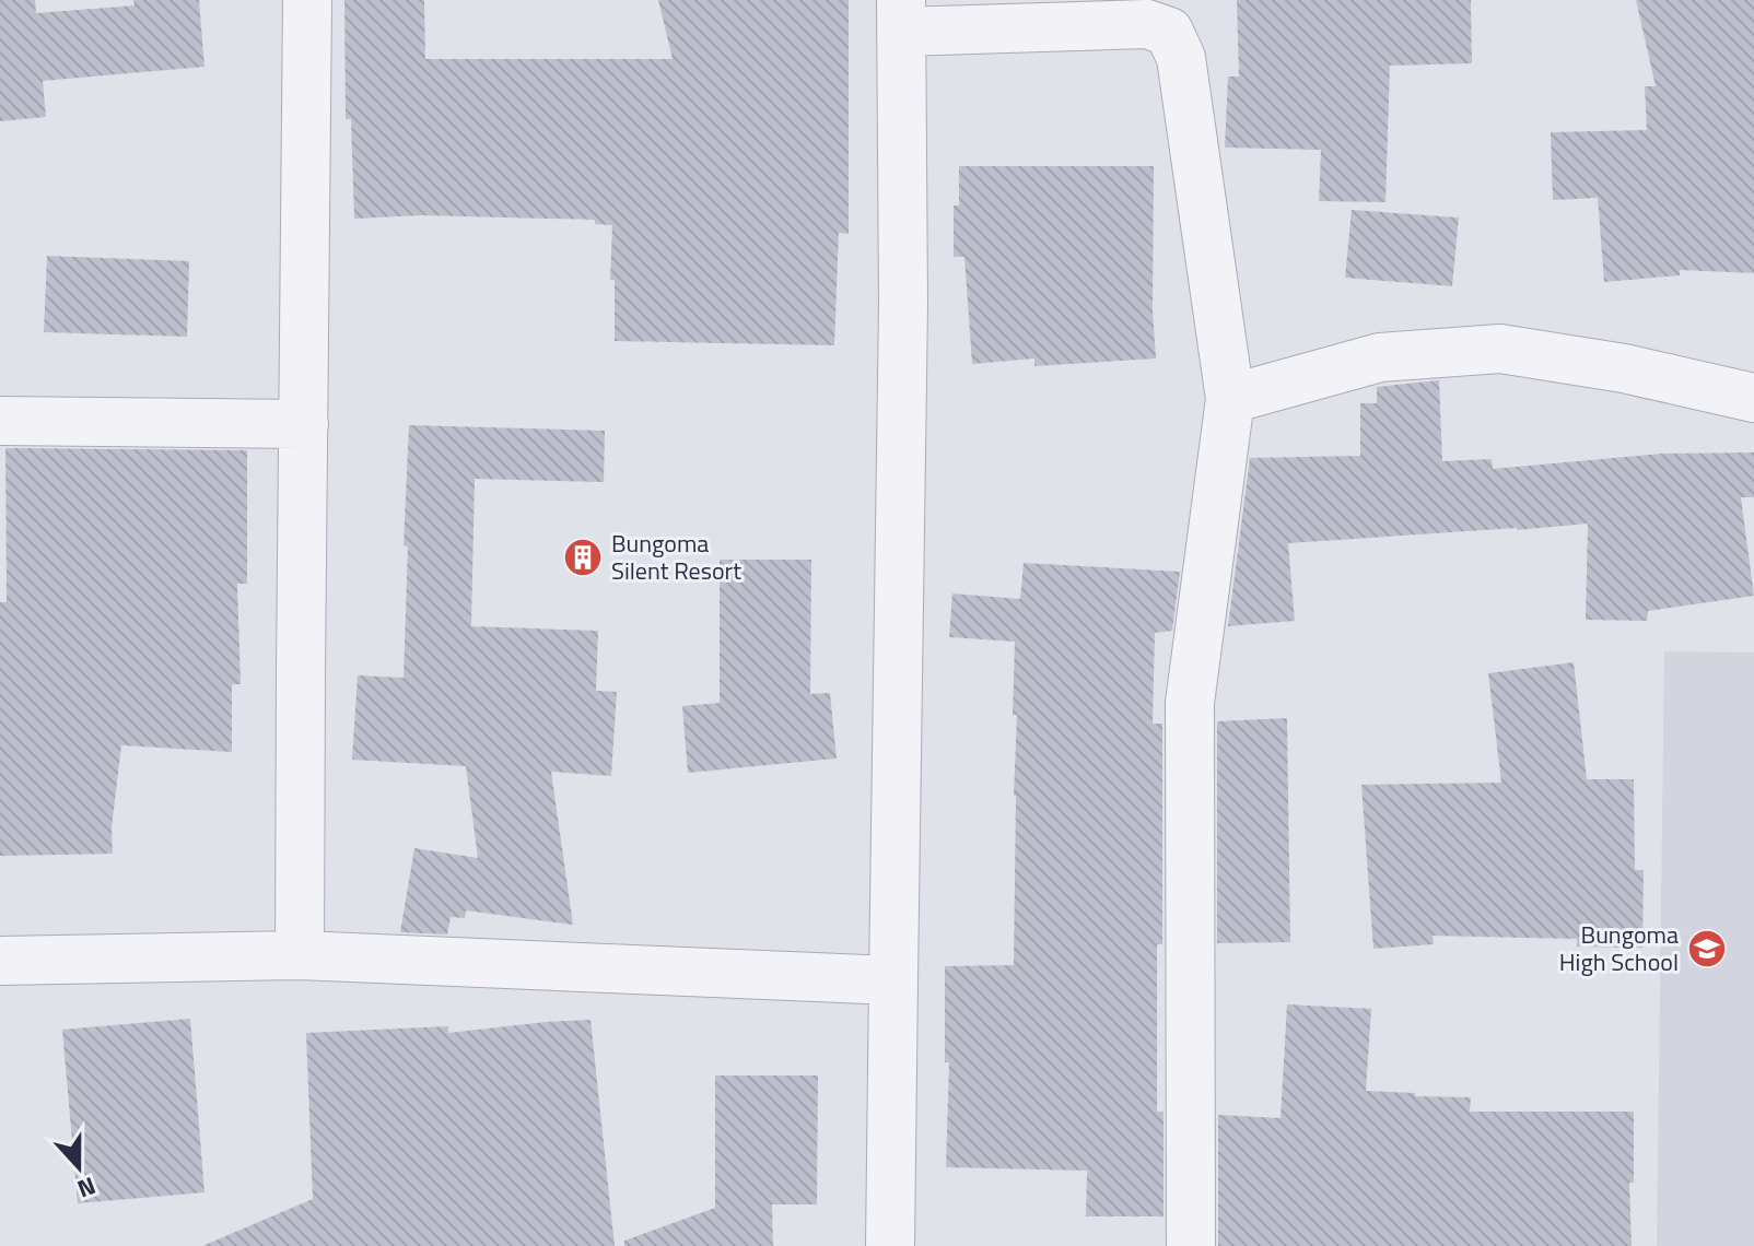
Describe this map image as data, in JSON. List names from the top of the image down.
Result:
{
  "places": {
    "building": ["Bungoma Silent Resort"],
    "school or university": ["Bungoma High School"]
  },
  "north": "bottom"
}
